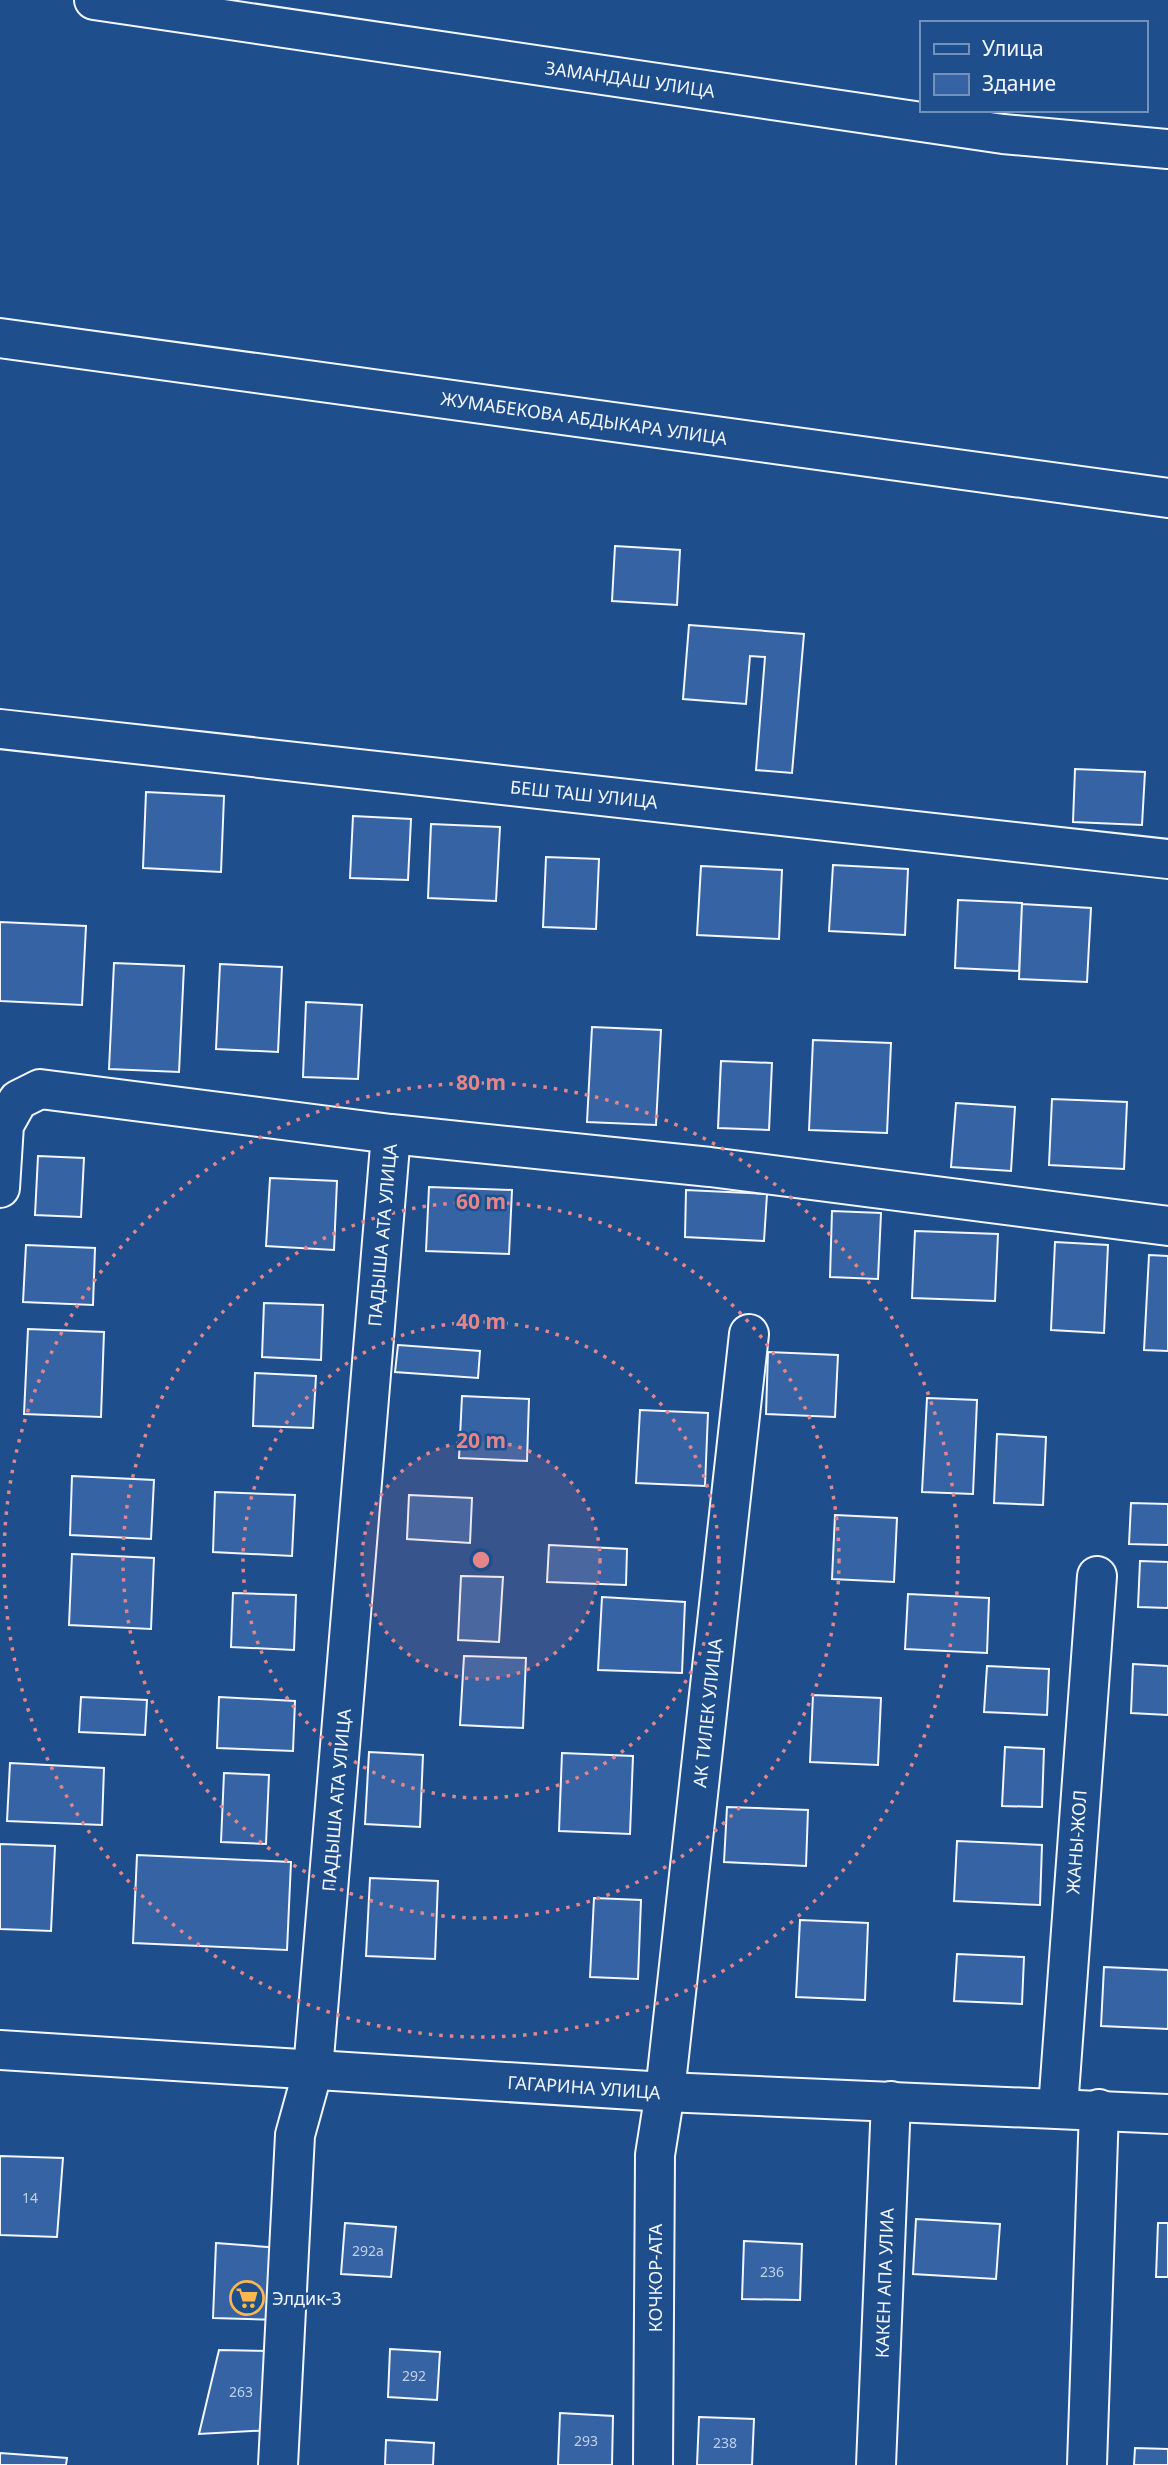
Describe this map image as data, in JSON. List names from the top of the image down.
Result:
{
  "streets": {
    "street": [
      "ЗАМАНДАШ УЛИЦА",
      "ЖУМАБЕКОВА АБДЫКАРА УЛИЦА",
      "БЕШ ТАШ УЛИЦА",
      "ПАДЫША АТА УЛИЦА",
      "АК ТИЛЕК УЛИЦА",
      "ЖАНЫ-ЖОЛ",
      "ГАГАРИНА УЛИЦА",
      "КОЧКОР-АТА",
      "КАКЕН АПА УЛИА"
    ]
  },
  "crossings": [
    ["ПАДЫША АТА УЛИЦА", "ГАГАРИНА УЛИЦА"],
    ["АК ТИЛЕК УЛИЦА", "ГАГАРИНА УЛИЦА"],
    ["АК ТИЛЕК УЛИЦА", "КОЧКОР-АТА"],
    ["ЖАНЫ-ЖОЛ", "ГАГАРИНА УЛИЦА"],
    ["ГАГАРИНА УЛИЦА", "КОЧКОР-АТА"],
    ["ГАГАРИНА УЛИЦА", "КАКЕН АПА УЛИА"]
  ],
  "places": {
    "supermarket": ["Элдик-3"]
  },
  "house_numbers": [
    "14",
    "292а",
    "236",
    "292",
    "263",
    "293",
    "238"
  ],
  "legend": ["Улица", "Здание"],
  "rings": [
    "80 m",
    "60 m",
    "40 m",
    "20 m"
  ]
}
